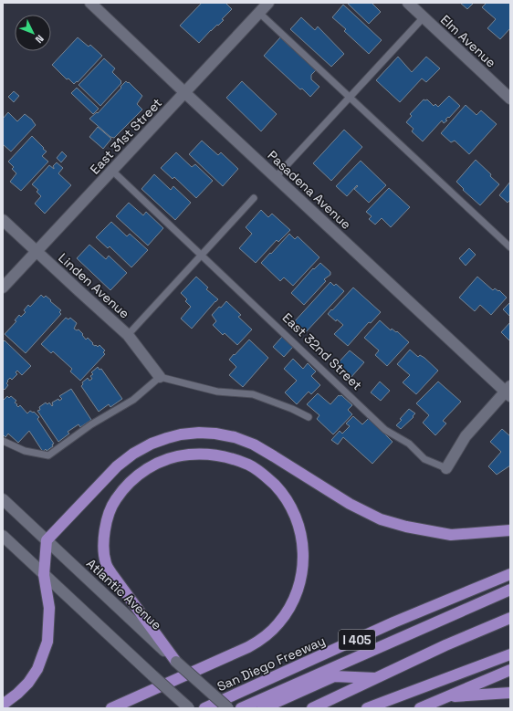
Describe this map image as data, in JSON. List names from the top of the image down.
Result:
{
  "streets": {
    "highway": ["I 405", "San Diego Freeway"],
    "street": [
      "Elm Avenue",
      "East 31st Street",
      "Pasadena Avenue",
      "Linden Avenue",
      "East 32nd Street",
      "Atlantic Avenue"
    ]
  },
  "crossings": [
    ["East 31st Street", "Pasadena Avenue"],
    ["East 31st Street", "Linden Avenue"],
    ["East 31st Street", "East 32nd Street"],
    ["Pasadena Avenue", "East 32nd Street"]
  ],
  "north": "bottom right"
}
